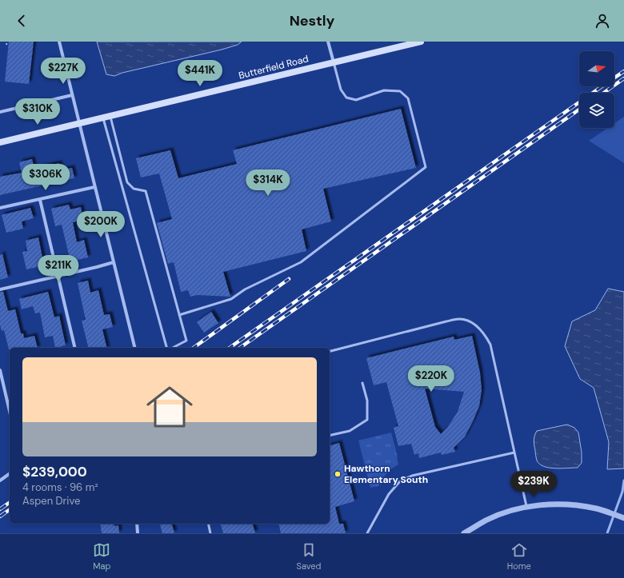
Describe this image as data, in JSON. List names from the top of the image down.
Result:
{
  "streets": {
    "main road": ["Butterfield Road"]
  },
  "places": ["Hawthorn Elementary South"],
  "north": "right",
  "page": {
    "header": "Nestly",
    "price": [
      "$227K",
      "$441K",
      "$310K",
      "$306K",
      "$314K",
      "$200K",
      "$211K",
      "$220K",
      "$239K"
    ],
    "list": [
      {
        "name": "$239,000",
        "note": "4 rooms · 96 m² · Aspen Drive"
      }
    ],
    "tabs": ["Map", "Saved", "Home"]
  }
}
